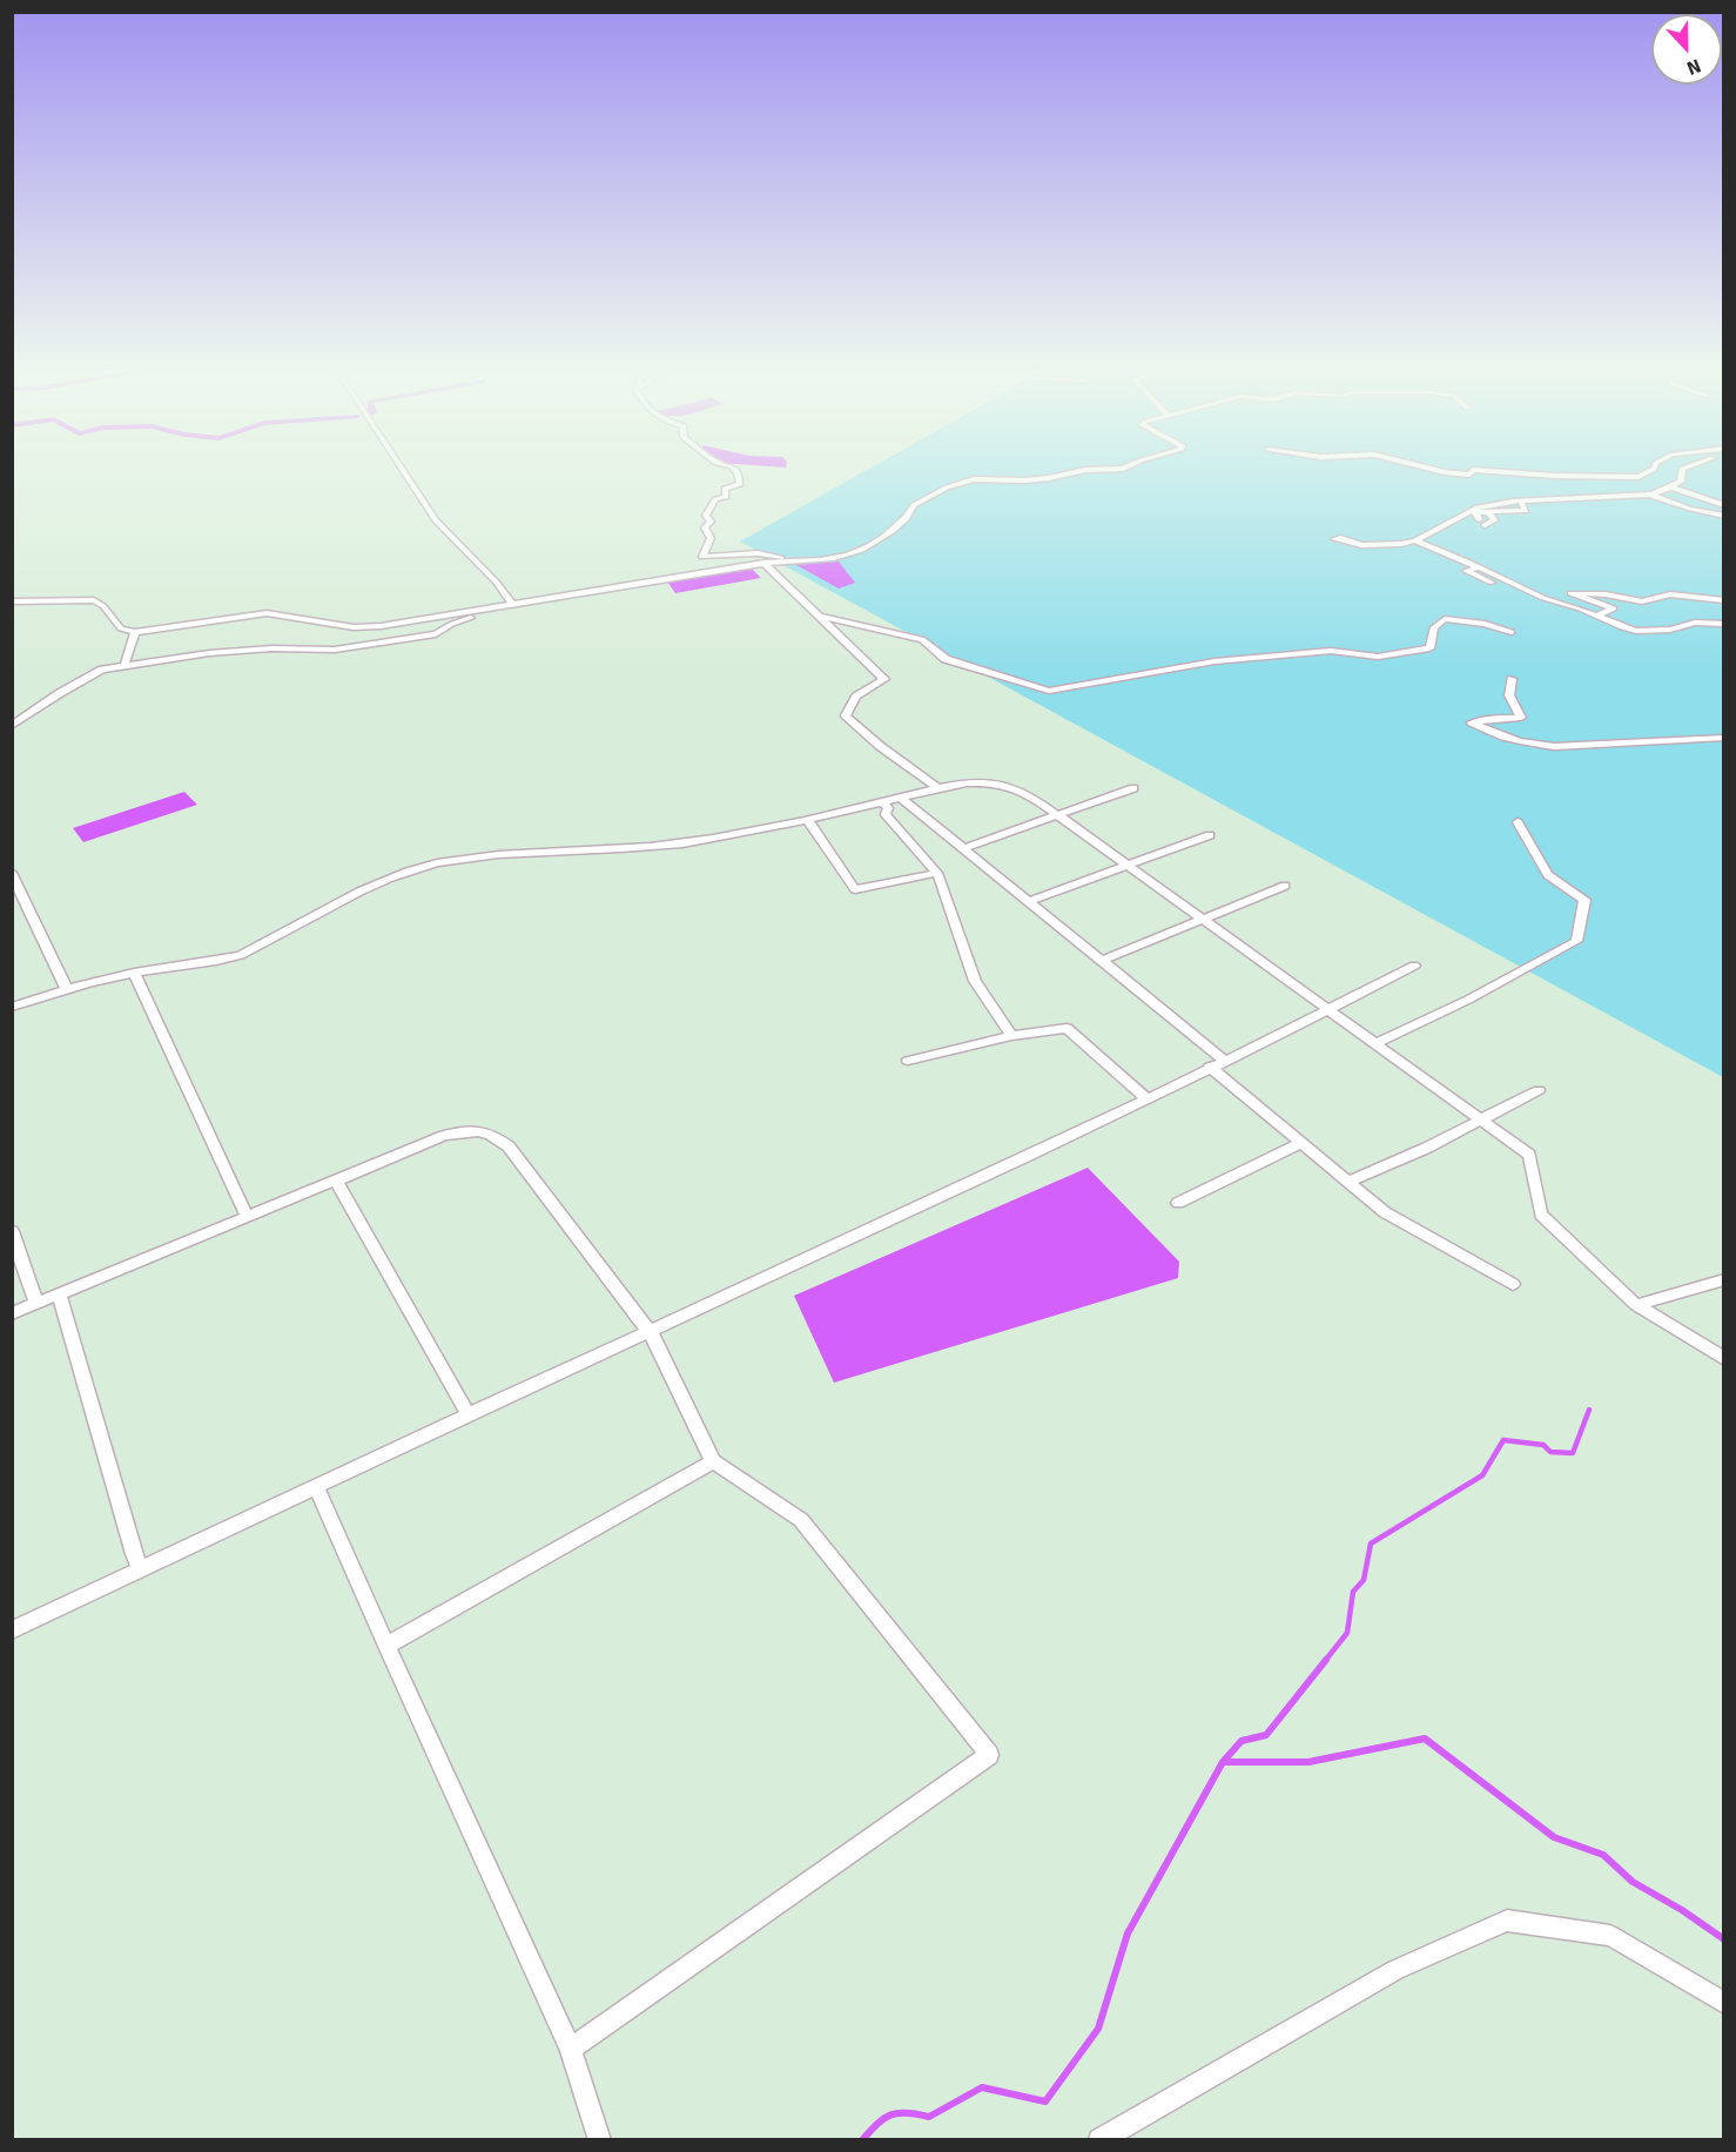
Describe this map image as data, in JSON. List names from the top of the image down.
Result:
{
  "north": "bottom"
}
